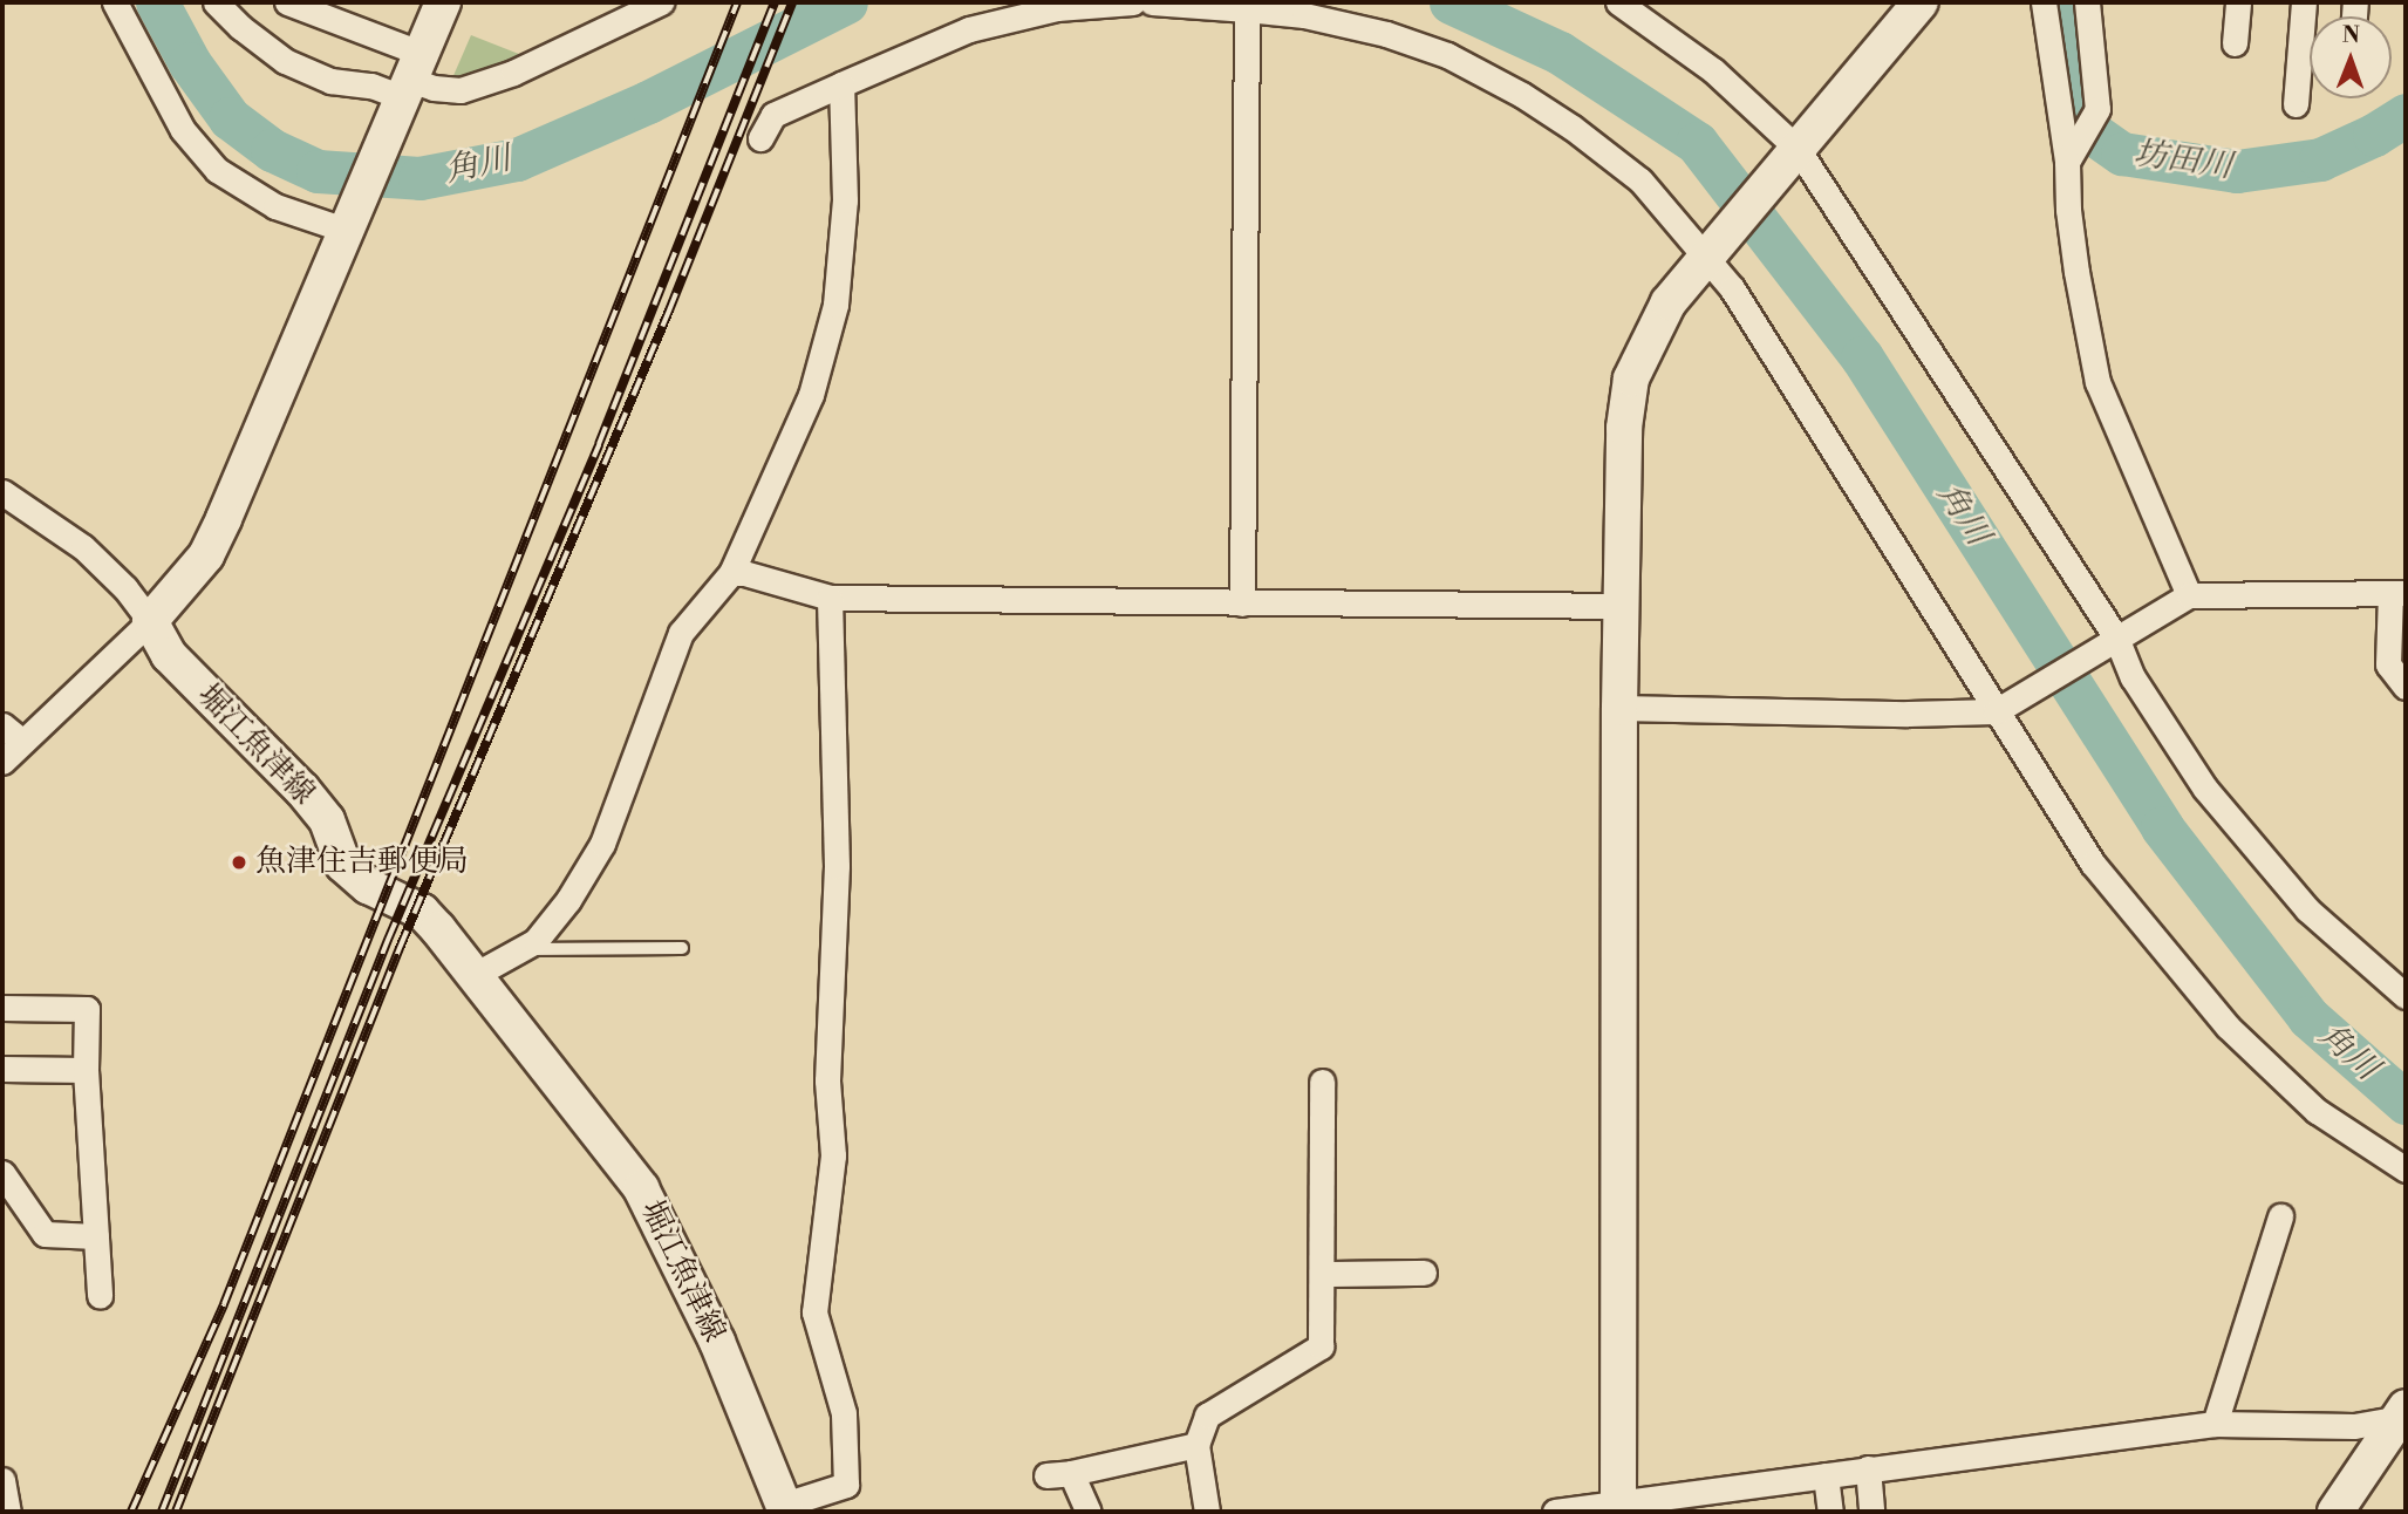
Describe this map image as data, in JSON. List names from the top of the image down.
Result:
{
  "streets": {
    "main road": ["堀江魚津線"]
  },
  "water": ["坊田川", "角川"],
  "places": ["魚津住吉郵便局"],
  "north": "top"
}
